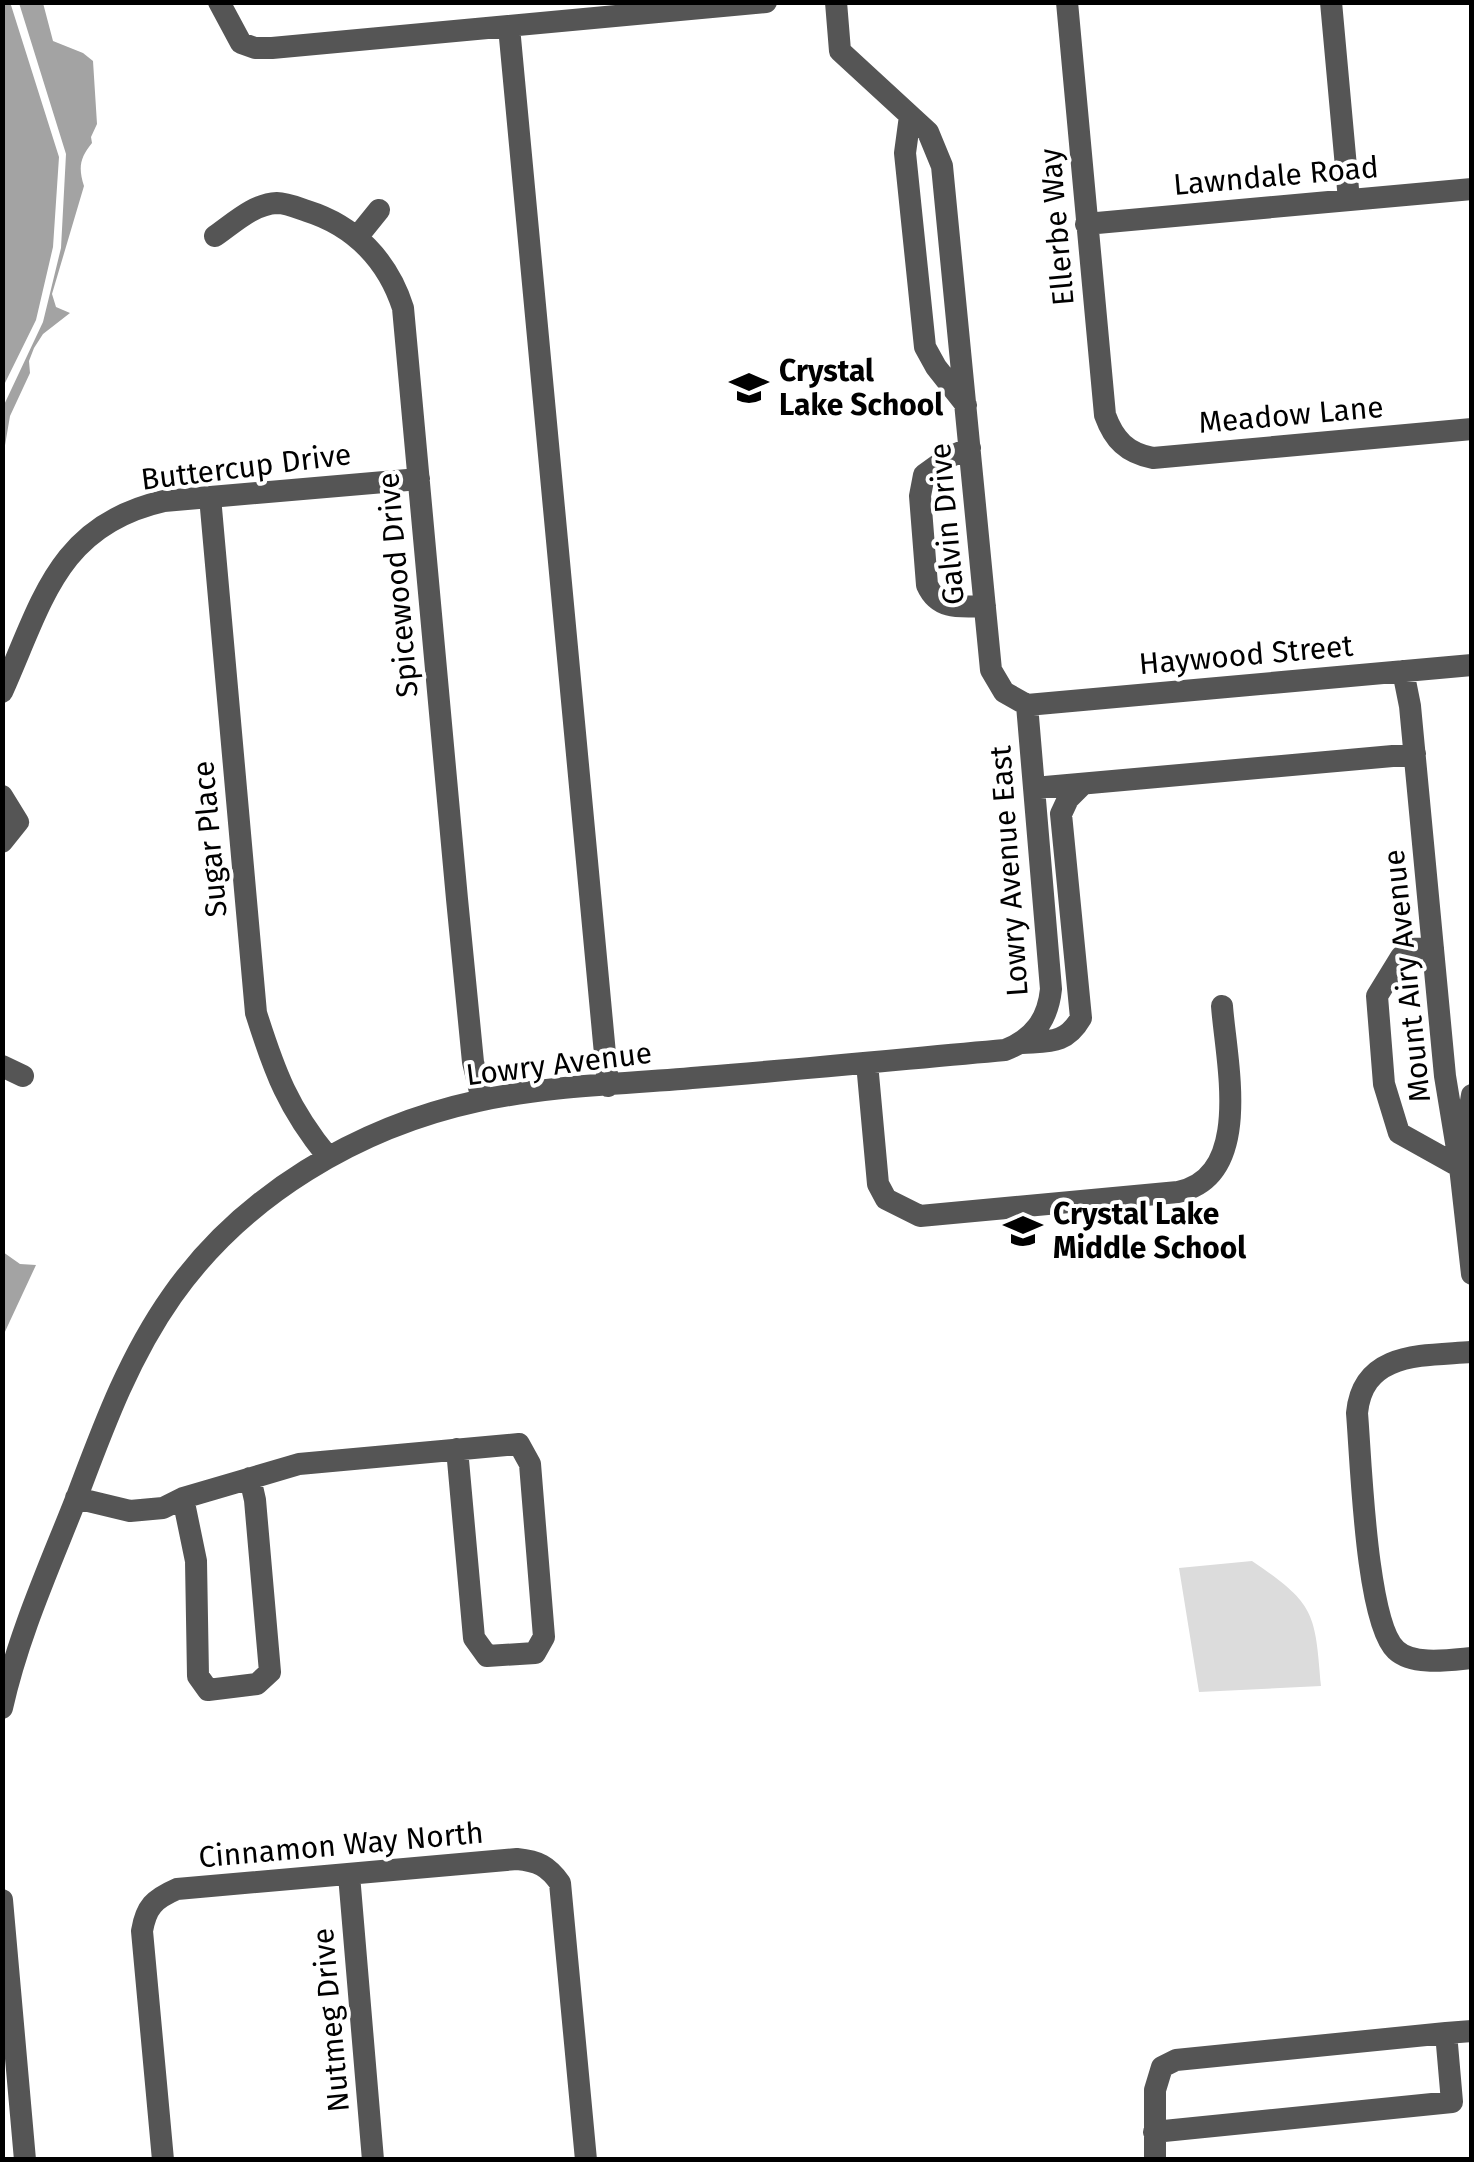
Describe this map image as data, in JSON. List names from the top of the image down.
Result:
{
  "streets": {
    "street": [
      "Lawndale Road",
      "Ellerbe Way",
      "Meadow Lane",
      "Buttercup Drive",
      "Galvin Drive",
      "Spicewood Drive",
      "Haywood Street",
      "Sugar Place",
      "Lowry Avenue East",
      "Mount Airy Avenue",
      "Lowry Avenue",
      "Cinnamon Way North",
      "Nutmeg Drive"
    ]
  },
  "crossings": [
    ["Lawndale Road", "Ellerbe Way"],
    ["Ellerbe Way", "Meadow Lane"],
    ["Buttercup Drive", "Spicewood Drive"],
    ["Buttercup Drive", "Sugar Place"],
    ["Galvin Drive", "Haywood Street"],
    ["Galvin Drive", "Lowry Avenue East"],
    ["Spicewood Drive", "Lowry Avenue"],
    ["Haywood Street", "Lowry Avenue East"],
    ["Haywood Street", "Mount Airy Avenue"],
    ["Sugar Place", "Lowry Avenue"],
    ["Lowry Avenue East", "Lowry Avenue"],
    ["Cinnamon Way North", "Nutmeg Drive"]
  ],
  "places": {
    "school or university": ["Crystal Lake School", "Crystal Lake Middle School"]
  }
}
